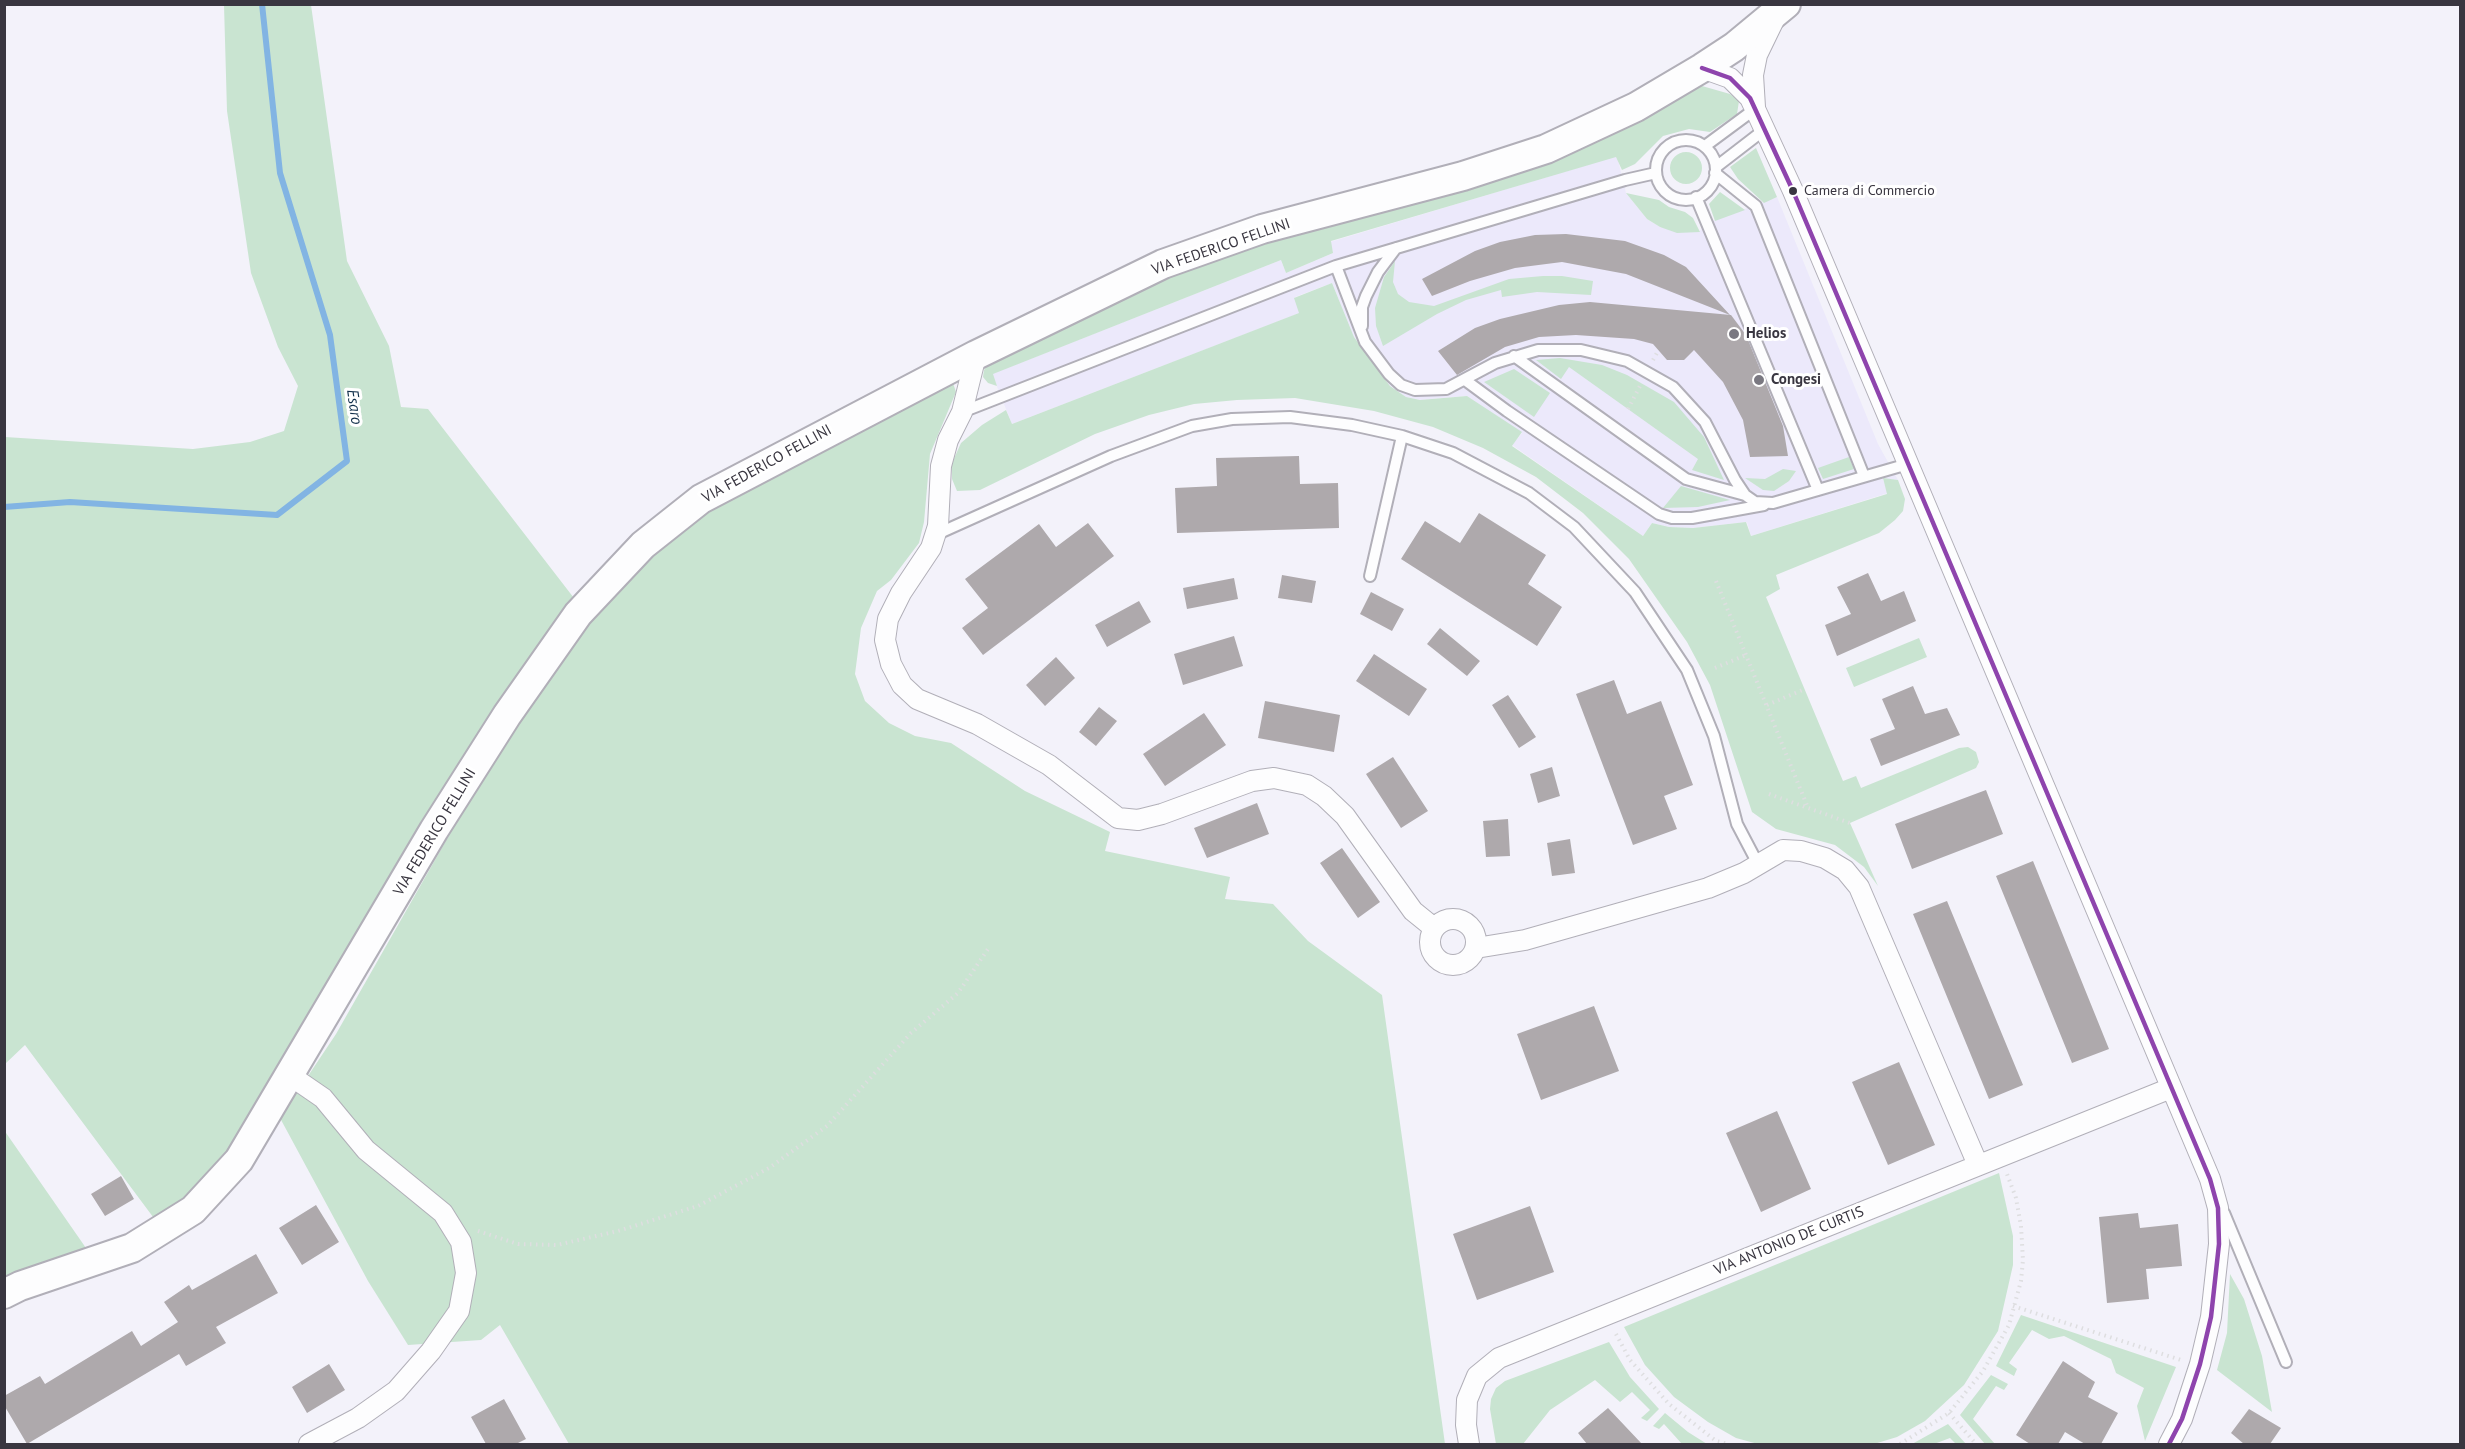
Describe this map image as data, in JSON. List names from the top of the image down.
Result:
{
  "streets": {
    "street": ["VIA FEDERICO FELLINI", "VIA ANTONIO DE CURTIS"]
  },
  "water": ["Esaro"],
  "places": ["Camera di Commercio", "Helios", "Congesi"]
}
